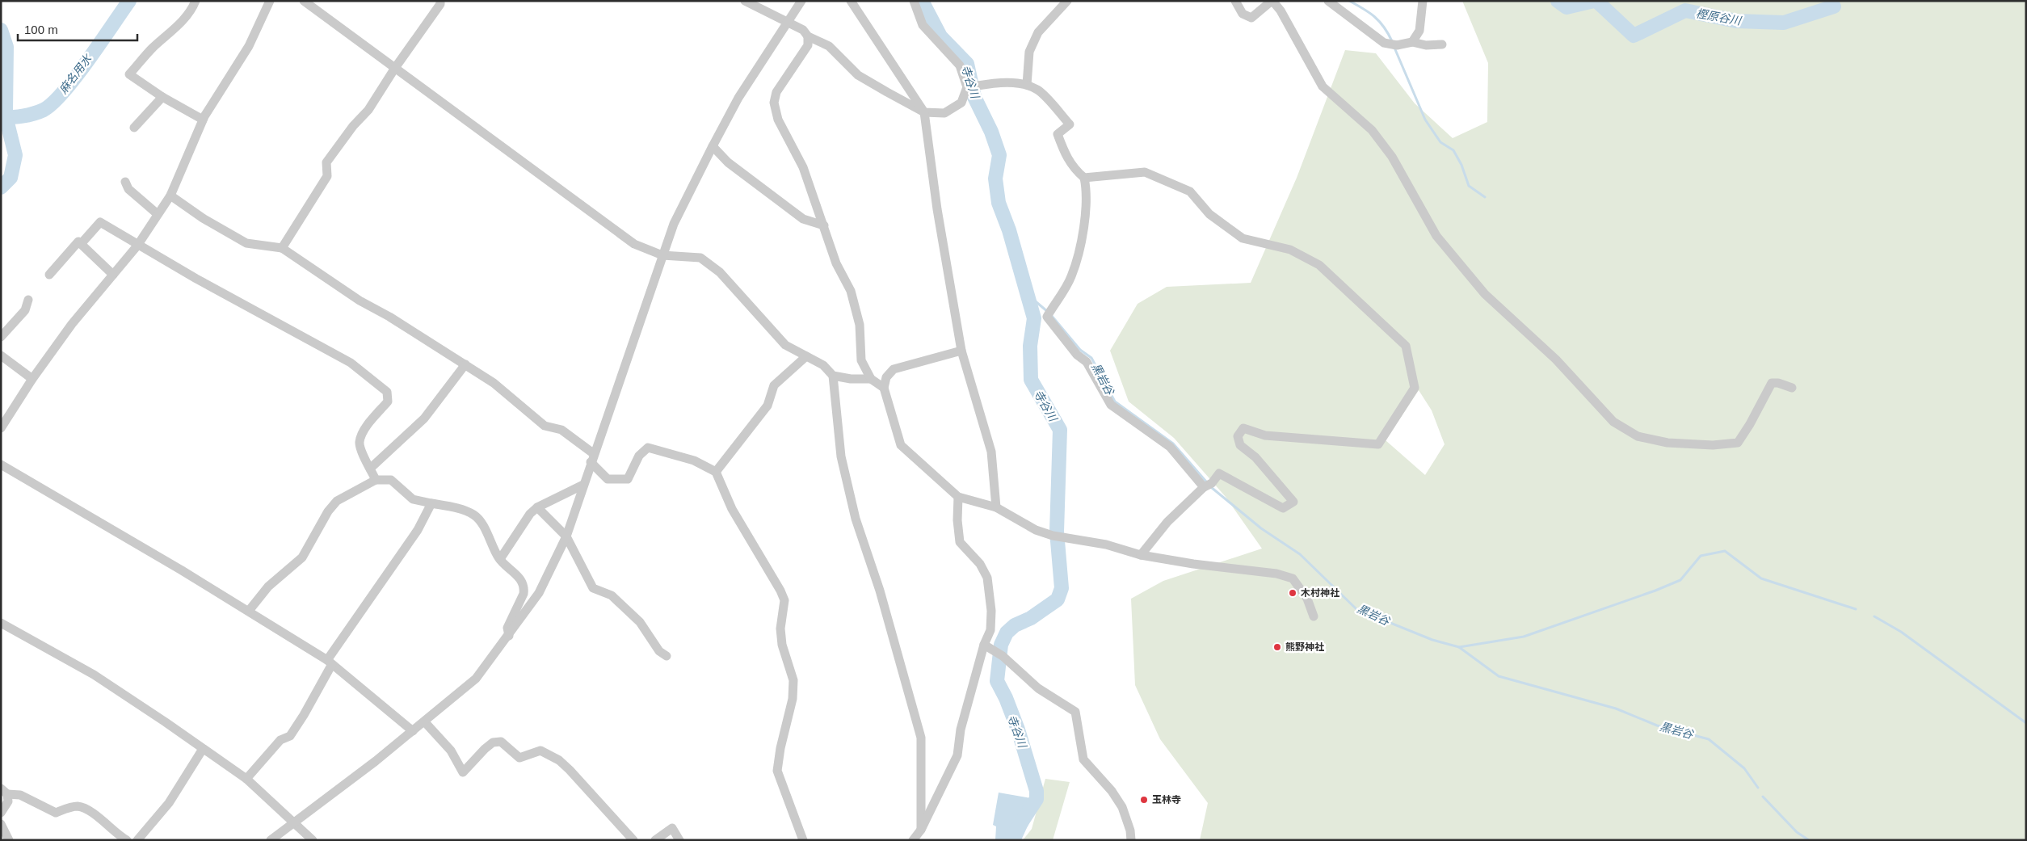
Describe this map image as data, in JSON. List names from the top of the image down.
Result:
{
  "water": [
    "樫原谷川",
    "麻名用水",
    "寺谷川",
    "黒岩谷"
  ],
  "places": ["木村神社", "熊野神社", "玉林寺"],
  "scale_bar": "100 m"
}
